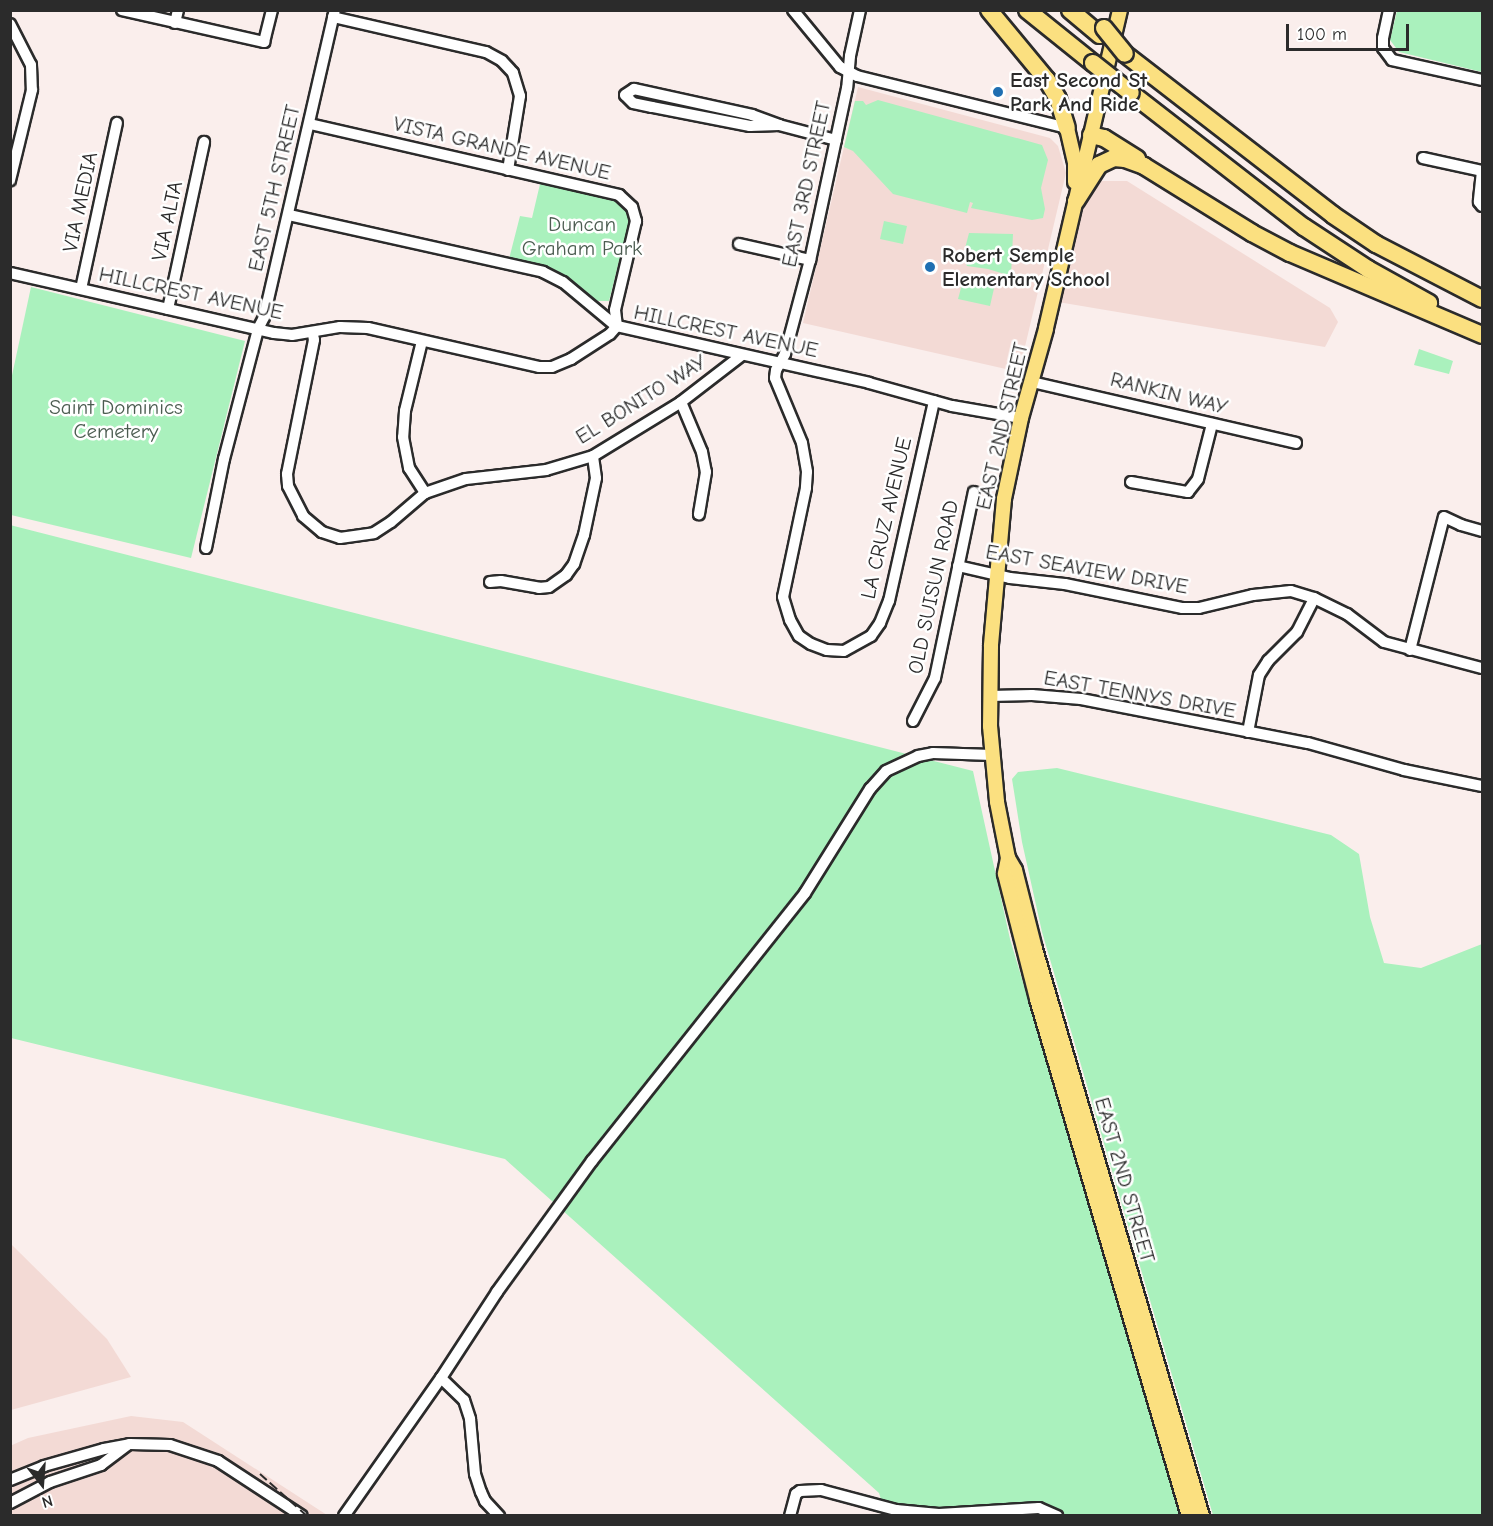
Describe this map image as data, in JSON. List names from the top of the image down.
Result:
{
  "streets": {
    "main road": ["EAST 2ND STREET"],
    "street": [
      "VISTA GRANDE AVENUE",
      "EAST 3RD STREET",
      "EAST 5TH STREET",
      "VIA MEDIA",
      "VIA ALTA",
      "HILLCREST AVENUE",
      "RANKIN WAY",
      "EL BONITO WAY",
      "LA CRUZ AVENUE",
      "EAST SEAVIEW DRIVE",
      "OLD SUISUN ROAD",
      "EAST TENNYS DRIVE"
    ]
  },
  "crossings": [
    ["VISTA GRANDE AVENUE", "EAST 5TH STREET"],
    ["VISTA GRANDE AVENUE", "HILLCREST AVENUE"],
    ["EAST 3RD STREET", "HILLCREST AVENUE"],
    ["EAST 3RD STREET", "LA CRUZ AVENUE"],
    ["EAST 5TH STREET", "HILLCREST AVENUE"],
    ["VIA MEDIA", "HILLCREST AVENUE"],
    ["VIA ALTA", "HILLCREST AVENUE"],
    ["HILLCREST AVENUE", "EL BONITO WAY"],
    ["HILLCREST AVENUE", "EAST 2ND STREET"],
    ["HILLCREST AVENUE", "LA CRUZ AVENUE"],
    ["RANKIN WAY", "EAST 2ND STREET"],
    ["EAST 2ND STREET", "EAST SEAVIEW DRIVE"],
    ["EAST 2ND STREET", "EAST TENNYS DRIVE"],
    ["EAST SEAVIEW DRIVE", "OLD SUISUN ROAD"]
  ],
  "parks": ["Duncan Graham Park", "Saint Dominics Cemetery"],
  "places": ["East Second St Park And Ride", "Robert Semple Elementary School"],
  "scale_bar": "100 m",
  "north": "bottom"
}
